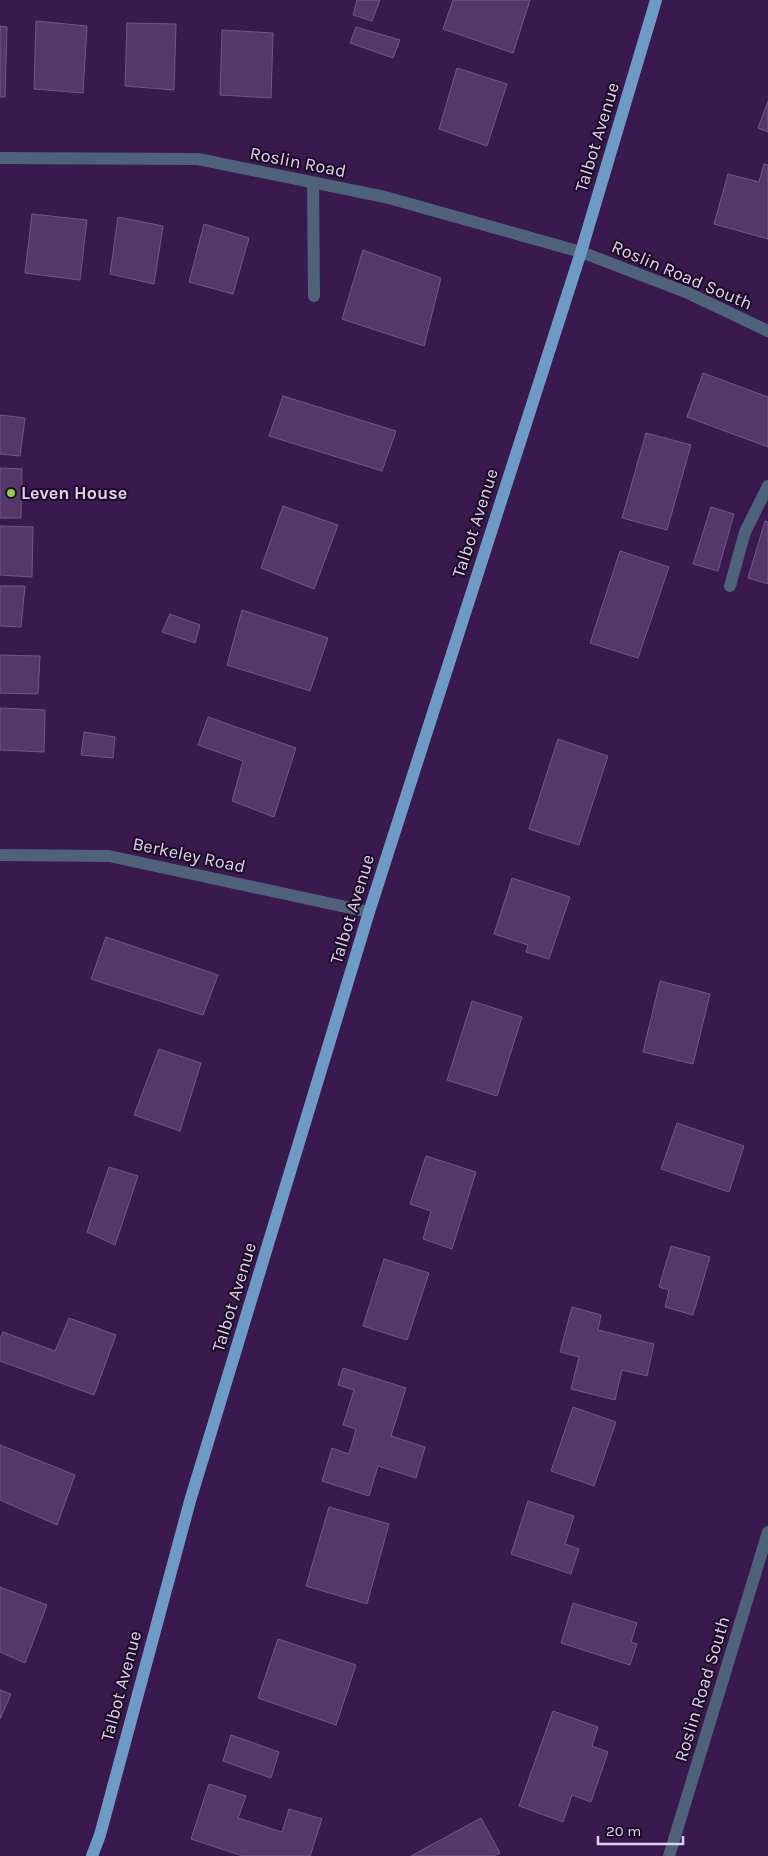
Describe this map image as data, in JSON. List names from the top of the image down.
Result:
{
  "streets": {
    "main road": ["Talbot Avenue"],
    "street": ["Roslin Road", "Roslin Road South", "Berkeley Road"]
  },
  "crossings": [
    ["Talbot Avenue", "Roslin Road"],
    ["Talbot Avenue", "Roslin Road South"],
    ["Talbot Avenue", "Berkeley Road"],
    ["Roslin Road", "Roslin Road South"]
  ],
  "places": ["Leven House"],
  "scale_bar": "20 m"
}
